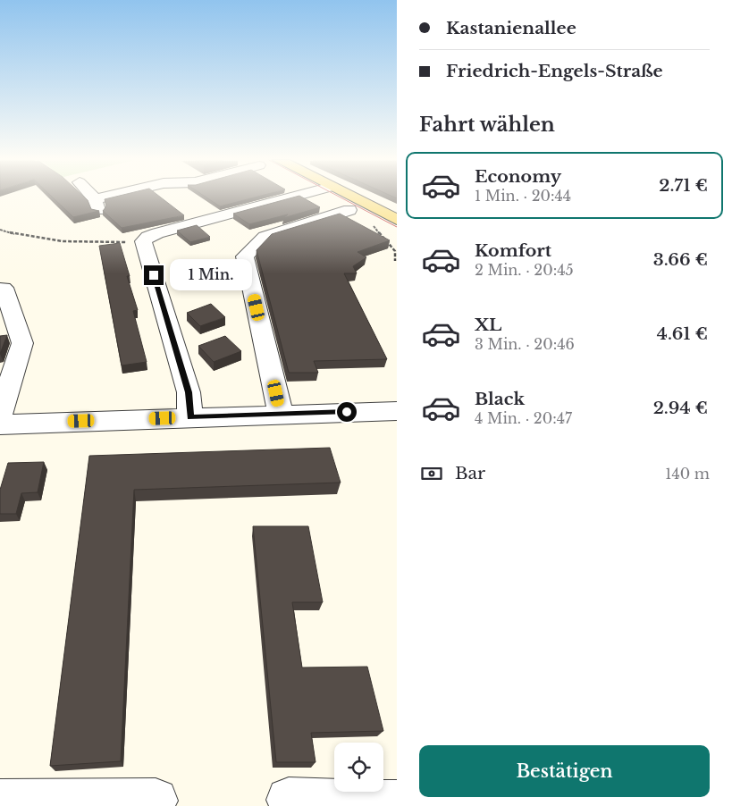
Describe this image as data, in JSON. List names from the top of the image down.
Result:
{
  "page": {
    "banner": ["Kastanienallee", "Friedrich-Engels-Straße"],
    "heading": "Fahrt wählen",
    "list": [
      {
        "name": "Economy",
        "note": "1 Min. · 20:44",
        "value": "2.71 €"
      },
      {
        "name": "Komfort",
        "note": "2 Min. · 20:45",
        "value": "3.66 €"
      },
      {
        "name": "XL",
        "note": "3 Min. · 20:46",
        "value": "4.61 €"
      },
      {
        "name": "Black",
        "note": "4 Min. · 20:47",
        "value": "2.94 €"
      }
    ],
    "bubble": "1 Min.",
    "pay": ["Bar", "140 m"],
    "buttons": "Bestätigen"
  }
}
